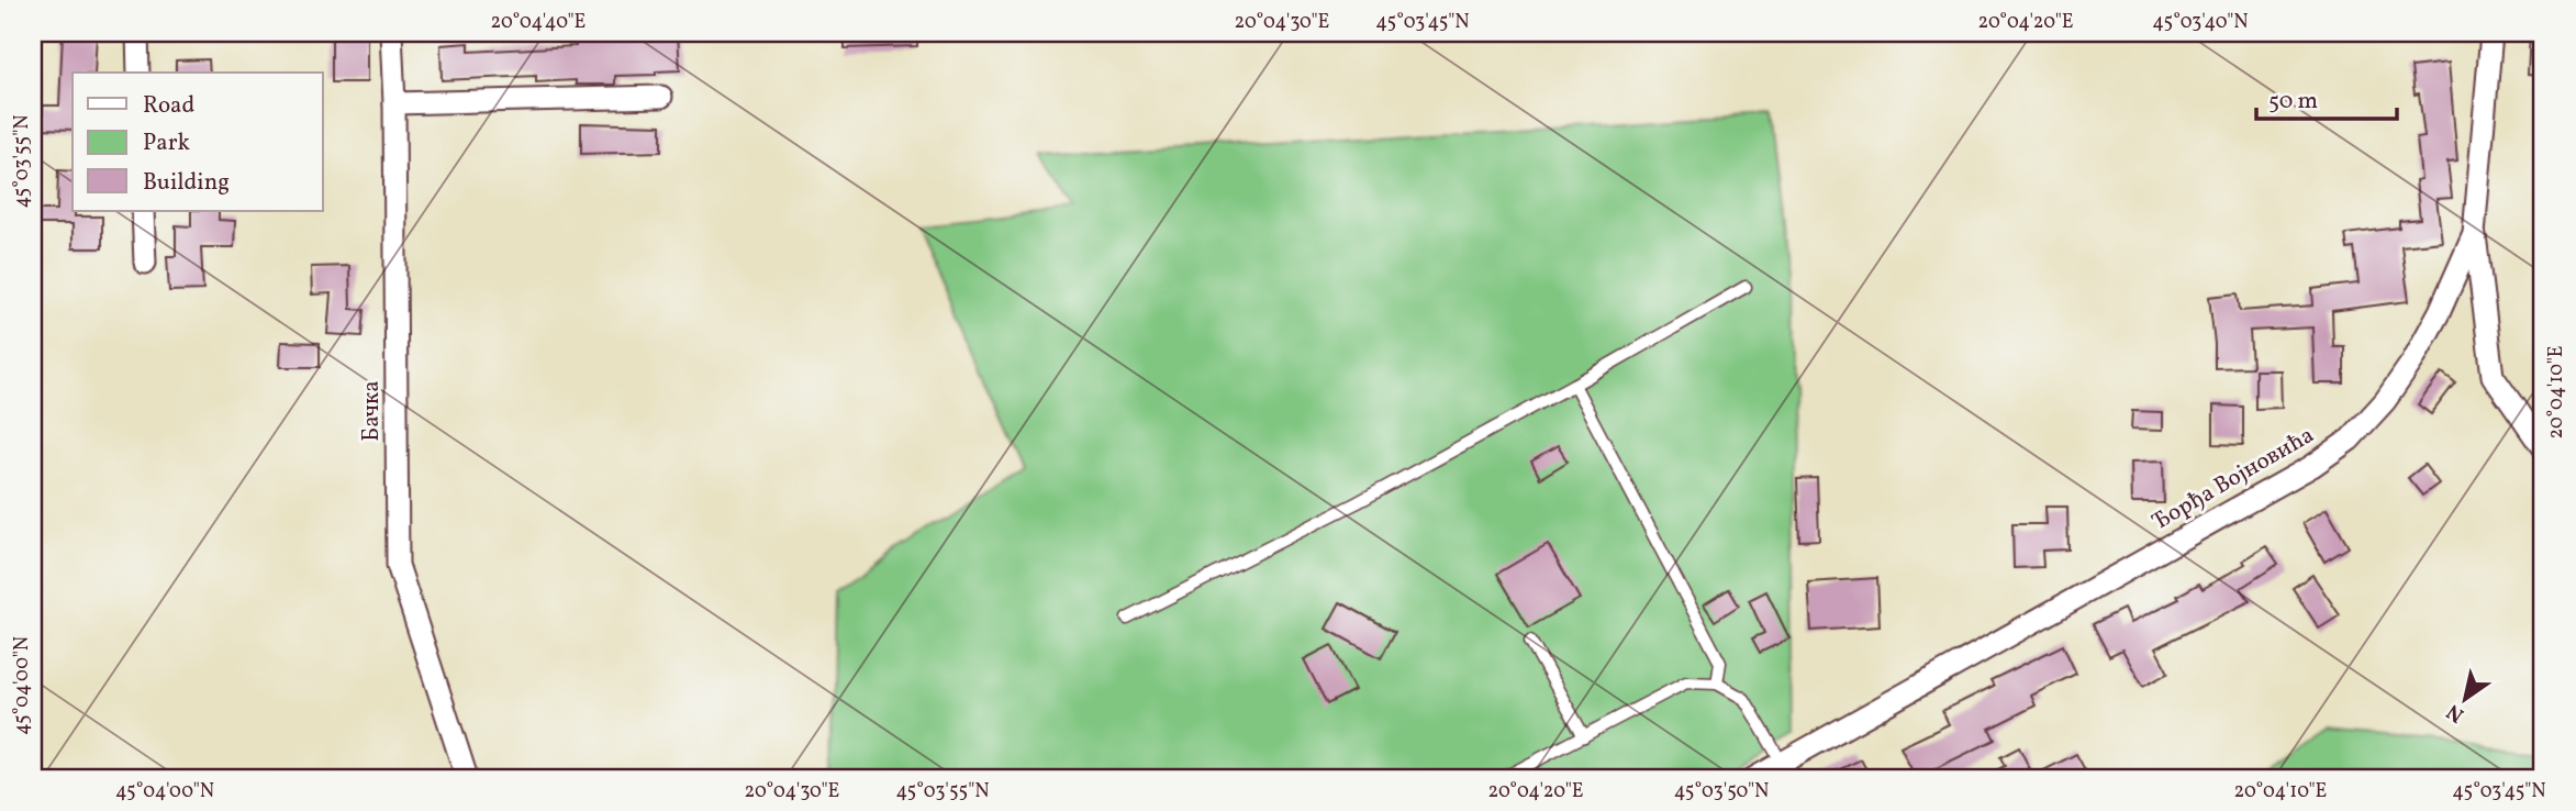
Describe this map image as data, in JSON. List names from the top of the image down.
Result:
{
  "streets": {
    "street": ["Бачка", "Ђорђа Војновића"]
  },
  "legend": ["Road", "Park", "Building"],
  "scale_bar": "50 m",
  "north": "bottom left",
  "coordinates": [
    "20°04'40\"E",
    "20°04'30\"E",
    "45°03'45\"N",
    "20°04'20\"E",
    "45°03'40\"N",
    "45°03'55\"N",
    "20°04'10\"E",
    "45°04'00\"N",
    "45°03'50\"N"
  ]
}
